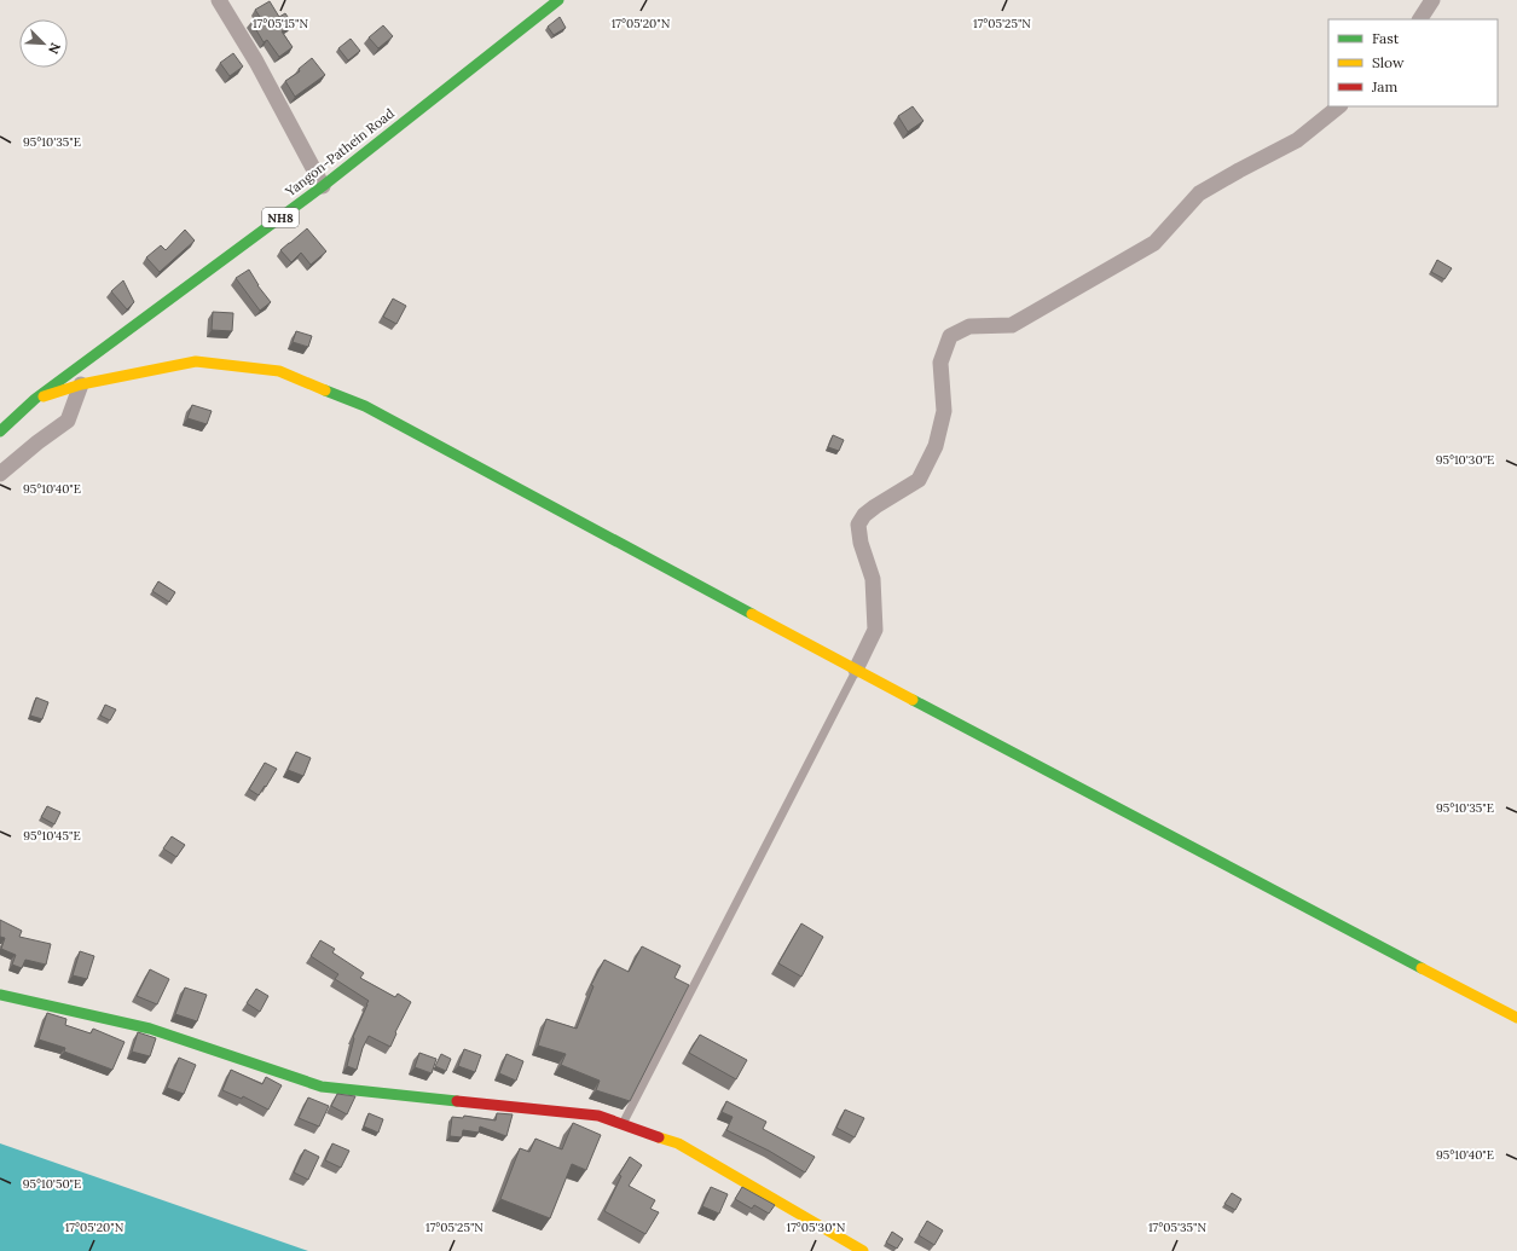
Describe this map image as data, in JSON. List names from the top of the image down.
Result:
{
  "streets": {
    "main road": ["Yangon-Pathein Road", "NH8"]
  },
  "legend": ["Fast", "Slow", "Jam"],
  "north": "bottom right",
  "coordinates": [
    "17°05'15\"N",
    "17°05'20\"N",
    "17°05'25\"N",
    "95°10'35\"E",
    "95°10'30\"E",
    "95°10'40\"E",
    "95°10'45\"E",
    "95°10'50\"E",
    "17°05'30\"N",
    "17°05'35\"N"
  ]
}
